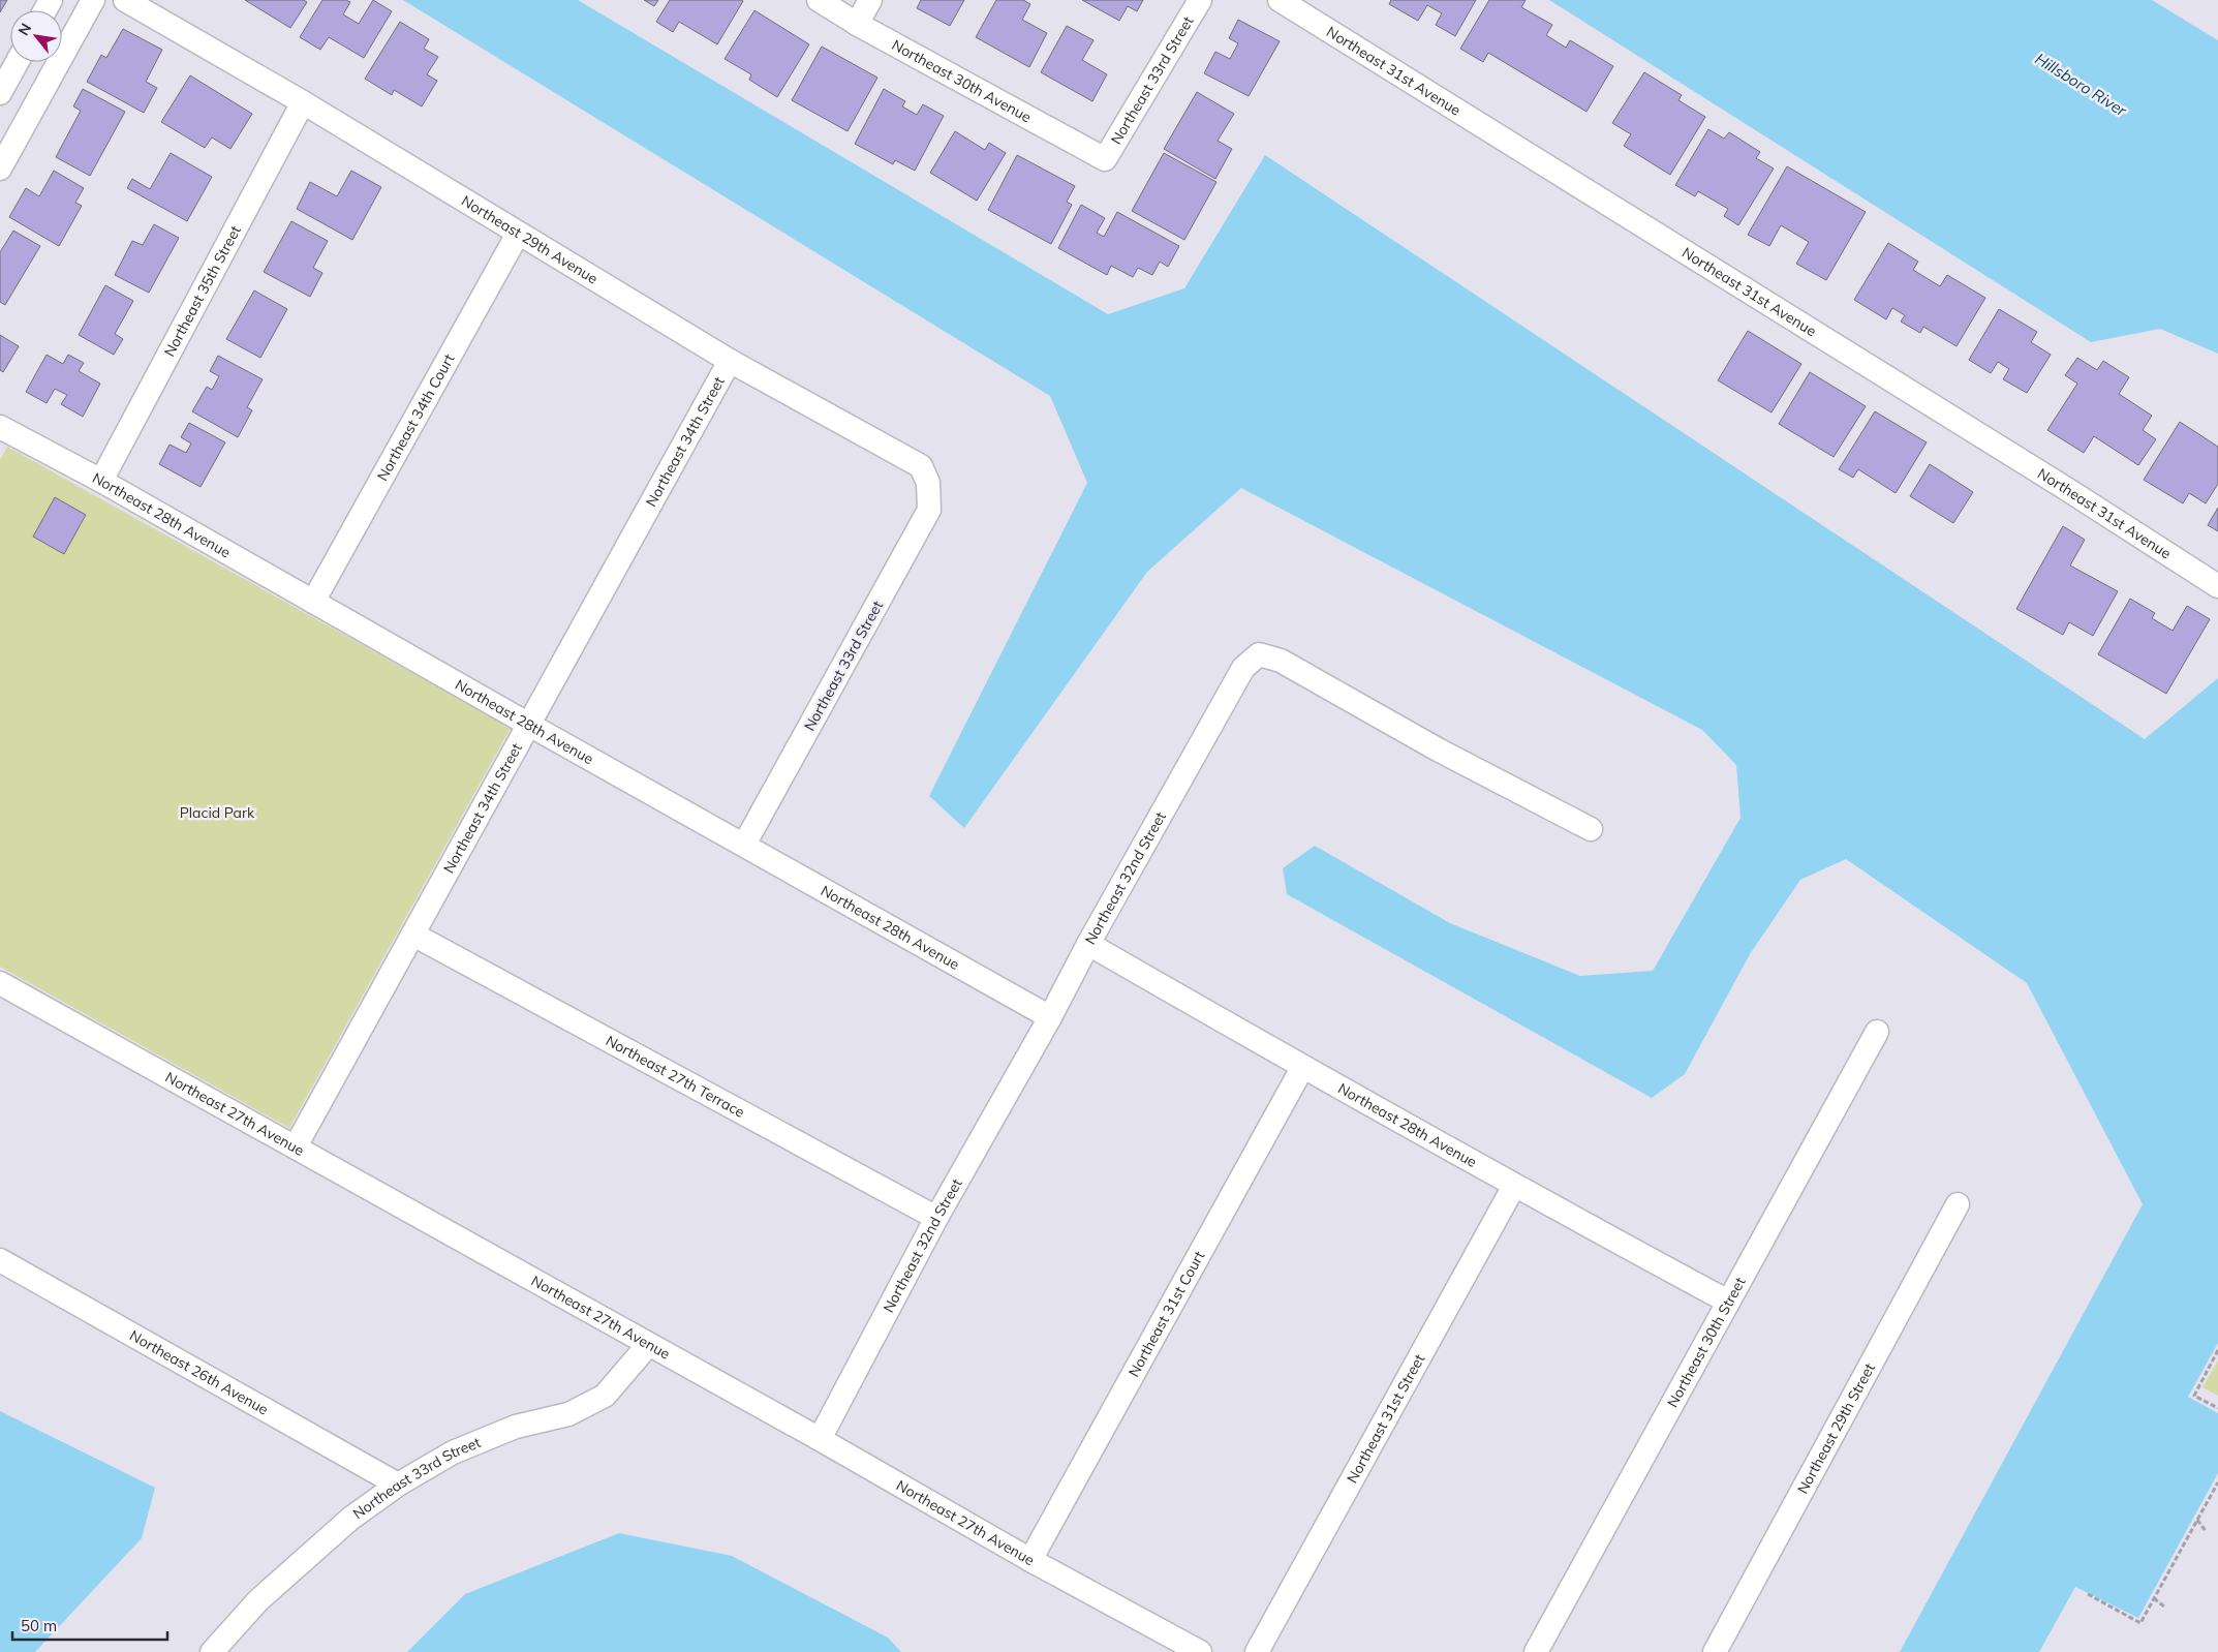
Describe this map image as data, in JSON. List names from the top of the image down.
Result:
{
  "streets": {
    "street": [
      "Northeast 31st Avenue",
      "Northeast 33rd Street",
      "Northeast 30th Avenue",
      "Northeast 29th Avenue",
      "Northeast 35th Street",
      "Northeast 34th Court",
      "Northeast 34th Street",
      "Northeast 28th Avenue",
      "Northeast 32nd Street",
      "Northeast 27th Terrace",
      "Northeast 27th Avenue",
      "Northeast 31st Court",
      "Northeast 30th Street",
      "Northeast 26th Avenue",
      "Northeast 31st Street",
      "Northeast 29th Street"
    ]
  },
  "crossings": [
    ["Northeast 33rd Street", "Northeast 30th Avenue"],
    ["Northeast 33rd Street", "Northeast 29th Avenue"],
    ["Northeast 33rd Street", "Northeast 28th Avenue"],
    ["Northeast 33rd Street", "Northeast 27th Avenue"],
    ["Northeast 33rd Street", "Northeast 26th Avenue"],
    ["Northeast 29th Avenue", "Northeast 35th Street"],
    ["Northeast 29th Avenue", "Northeast 34th Court"],
    ["Northeast 29th Avenue", "Northeast 34th Street"],
    ["Northeast 35th Street", "Northeast 28th Avenue"],
    ["Northeast 34th Court", "Northeast 28th Avenue"],
    ["Northeast 34th Street", "Northeast 28th Avenue"],
    ["Northeast 34th Street", "Northeast 27th Terrace"],
    ["Northeast 34th Street", "Northeast 27th Avenue"],
    ["Northeast 28th Avenue", "Northeast 32nd Street"],
    ["Northeast 28th Avenue", "Northeast 31st Court"],
    ["Northeast 28th Avenue", "Northeast 30th Street"],
    ["Northeast 28th Avenue", "Northeast 31st Street"],
    ["Northeast 32nd Street", "Northeast 27th Terrace"],
    ["Northeast 32nd Street", "Northeast 27th Avenue"],
    ["Northeast 27th Avenue", "Northeast 31st Court"]
  ],
  "water": ["Hillsboro River"],
  "parks": ["Placid Park"],
  "scale_bar": "50 m",
  "north": "top left"
}
